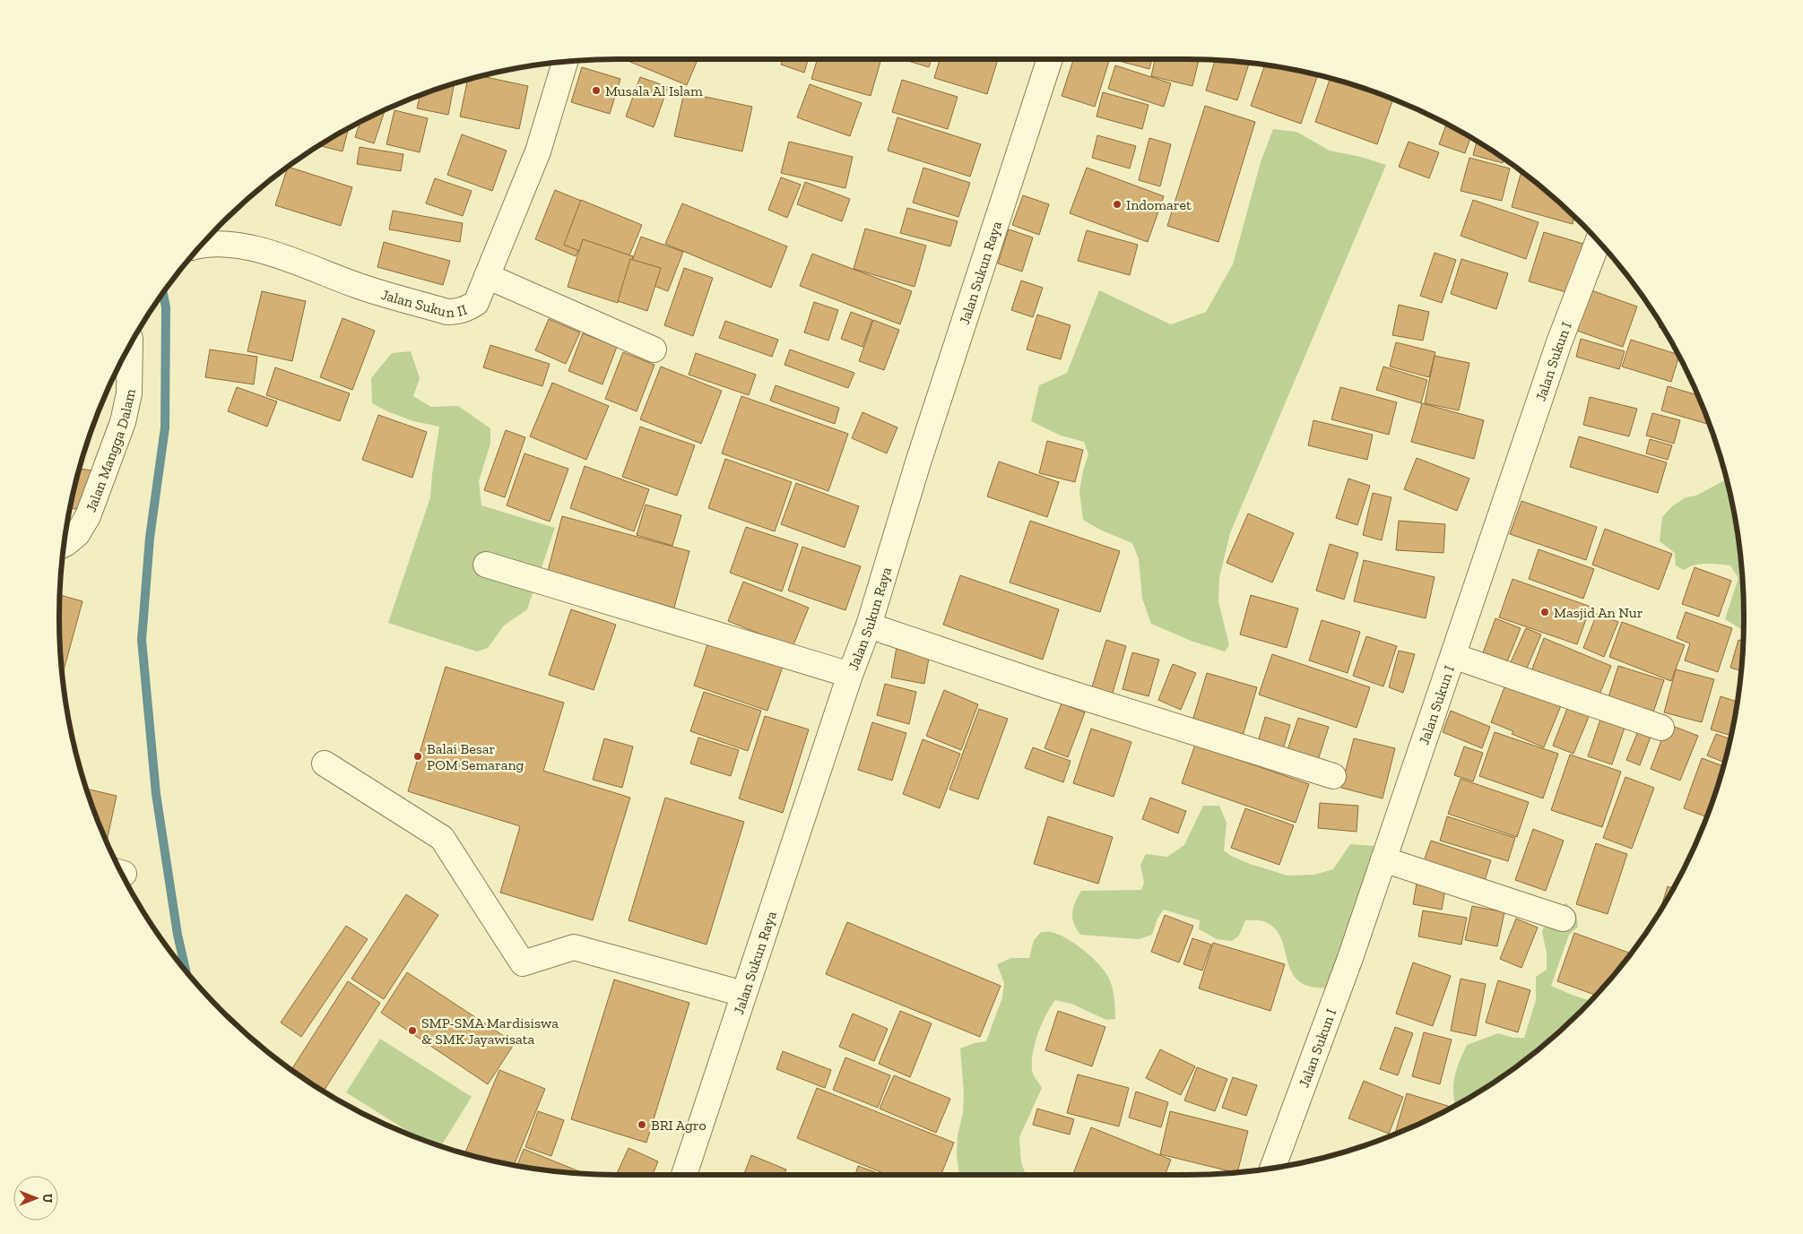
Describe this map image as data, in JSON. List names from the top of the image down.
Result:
{
  "streets": {
    "street": [
      "Jalan Sukun Raya",
      "Jalan Sukun II",
      "Jalan Sukun I",
      "Jalan Mangga Dalam"
    ]
  },
  "places": [
    "Musala Al Islam",
    "Indomaret",
    "Masjid An Nur",
    "Balai Besar POM Semarang",
    "SMP-SMA Mardisiswa & SMK Jayawisata",
    "BRI Agro"
  ],
  "north": "right"
}
